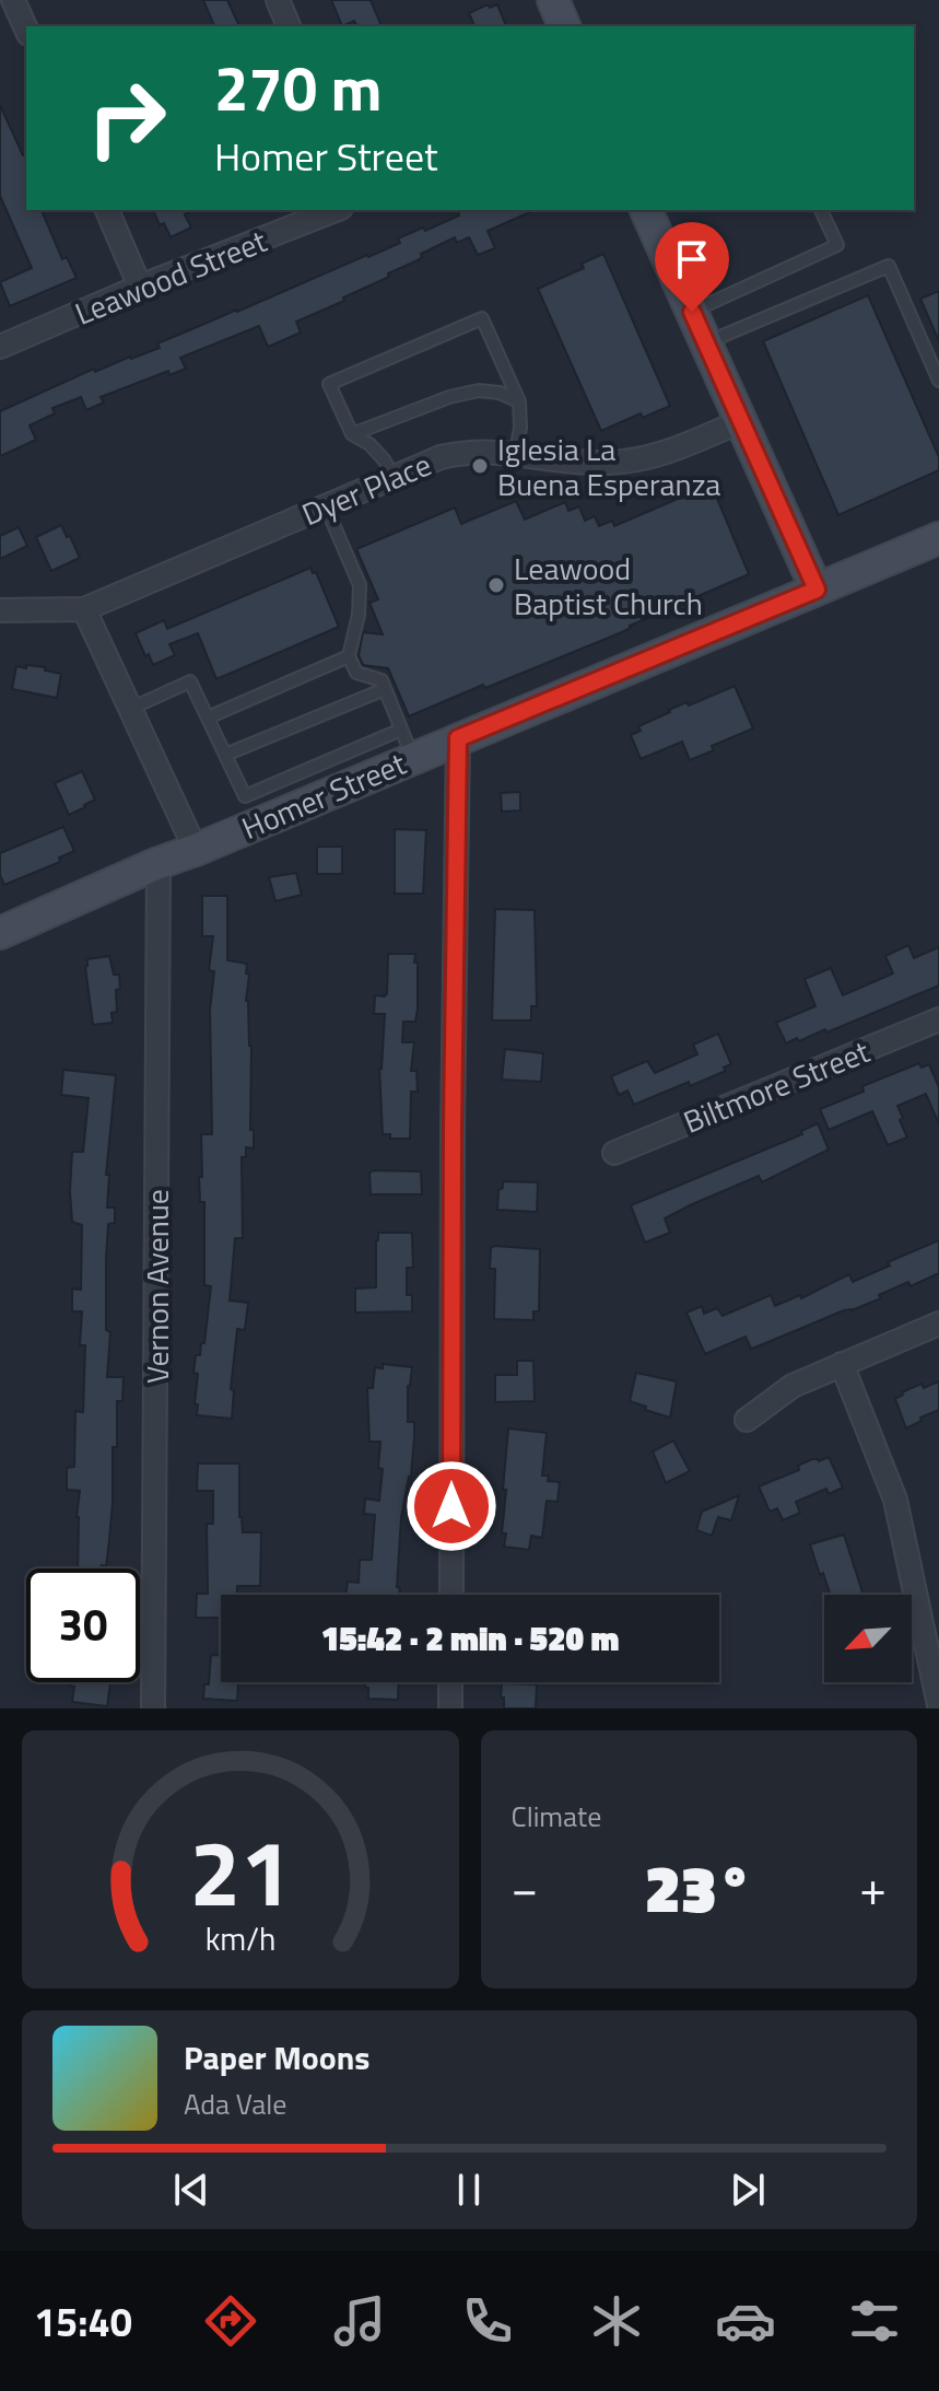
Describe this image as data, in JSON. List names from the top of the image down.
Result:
{
  "streets": {
    "street": [
      "Leawood Street",
      "Dyer Place",
      "Homer Street",
      "Biltmore Street",
      "Vernon Avenue"
    ]
  },
  "crossings": [
    ["Homer Street", "Vernon Avenue"]
  ],
  "places": ["Iglesia La Buena Esperanza", "Leawood Baptist Church"],
  "north": "bottom left",
  "page": {
    "turn": ["270 m", "Homer Street"],
    "limit": "30",
    "trip": "15:42 · 2 min · 520 m",
    "tile": "Climate",
    "heat": ["−", "23°", "+"],
    "song": ["Paper Moons", "Ada Vale"],
    "tabs": "15:40",
    "gauge": ["21", "km/h"]
  }
}
